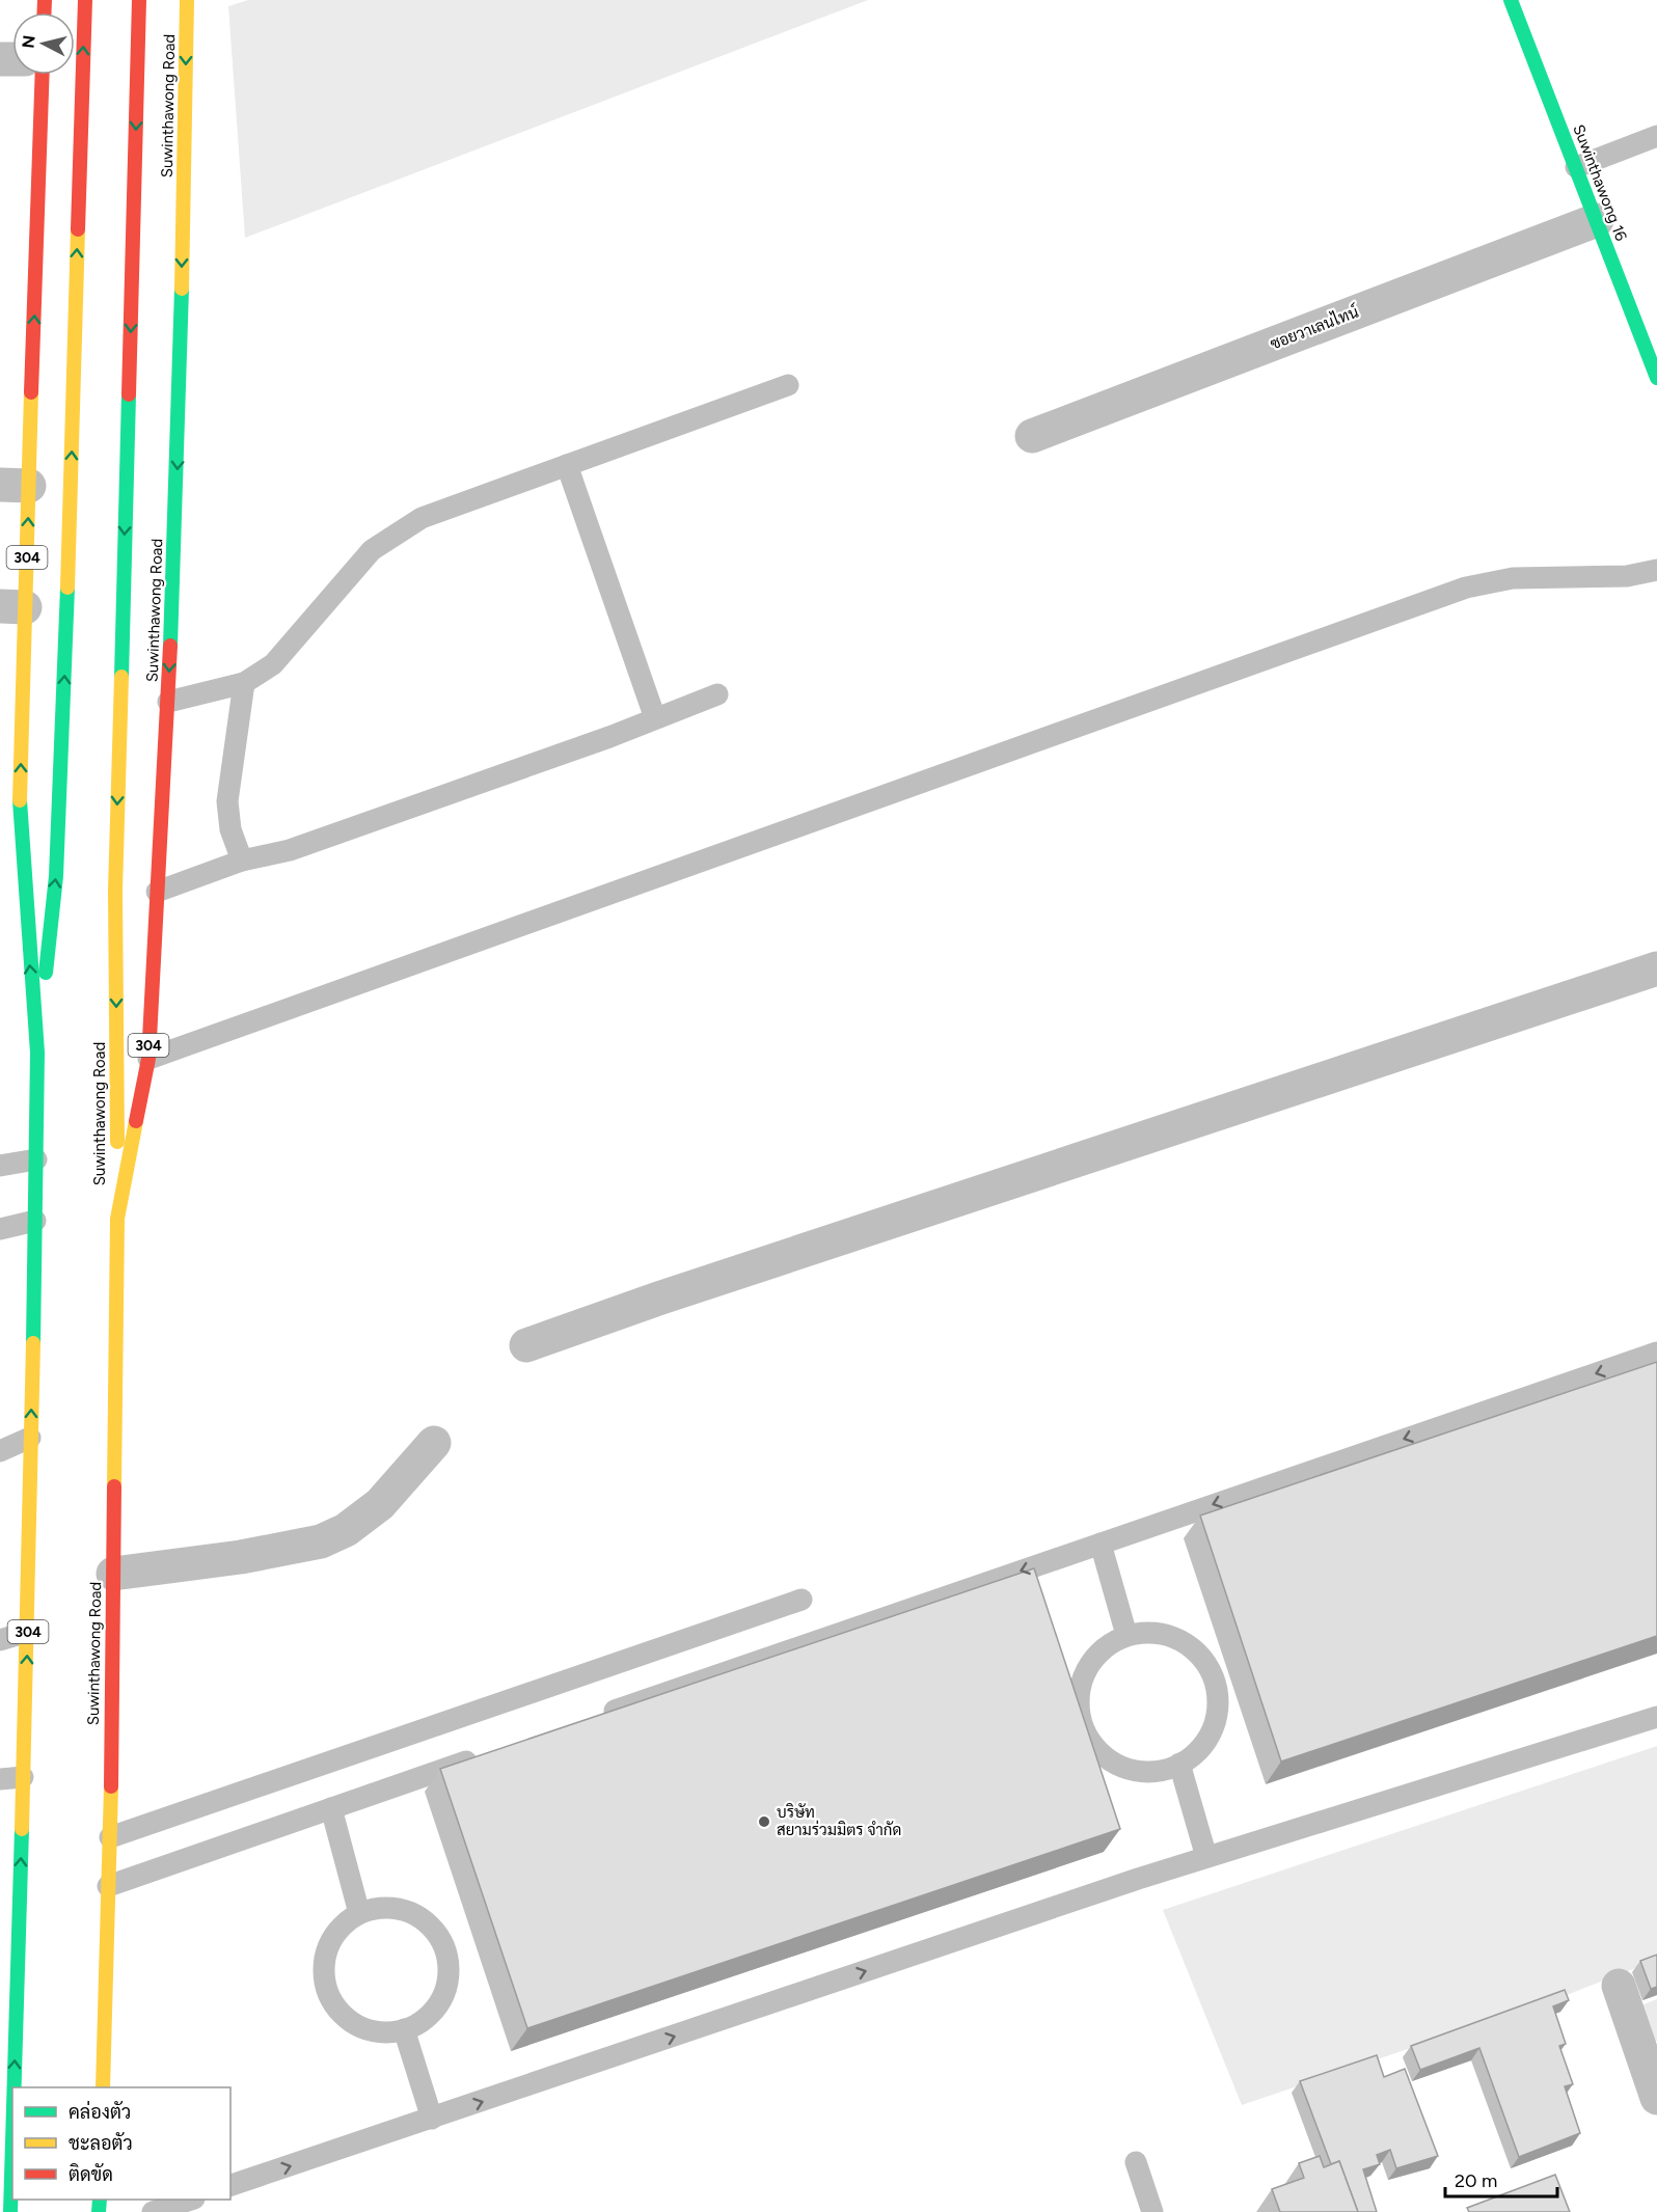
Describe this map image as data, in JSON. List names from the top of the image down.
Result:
{
  "streets": {
    "main road": ["Suwinthawong Road", "Suwinthawong 16", "304"],
    "street": ["ซอยวาเลนไทน์"]
  },
  "crossings": [
    ["Suwinthawong 16", "ซอยวาเลนไทน์"]
  ],
  "places": ["บริษัท สยามร่วมมิตร จำกัด"],
  "legend": ["คล่องตัว", "ชะลอตัว", "ติดขัด"],
  "scale_bar": "20 m",
  "north": "left"
}
